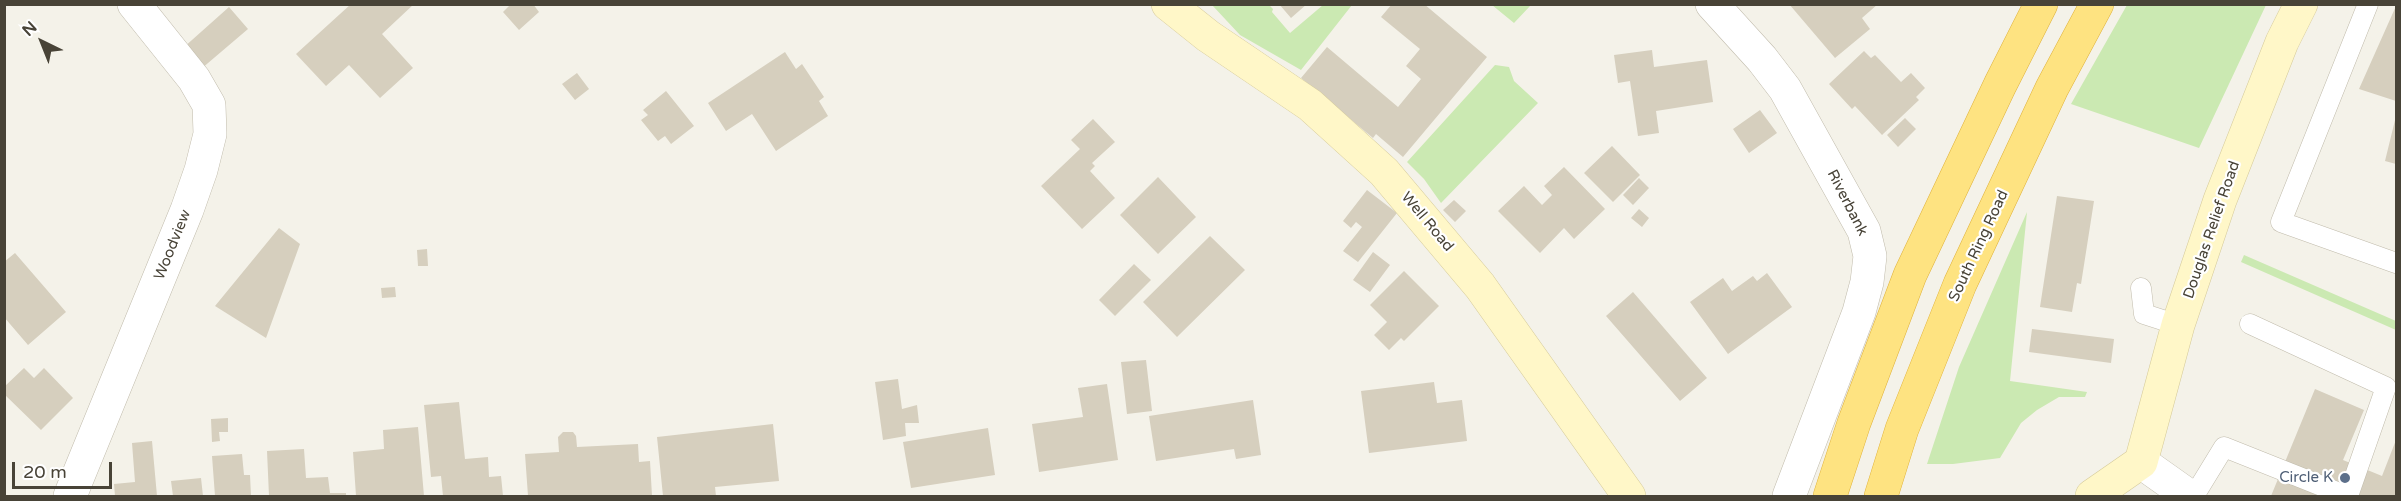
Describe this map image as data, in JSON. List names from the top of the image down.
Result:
{
  "streets": {
    "highway": ["South Ring Road"],
    "main road": ["Well Road", "Douglas Relief Road"],
    "street": ["Riverbank", "Woodview"]
  },
  "places": ["Circle K"],
  "scale_bar": "20 m",
  "north": "top left"
}
